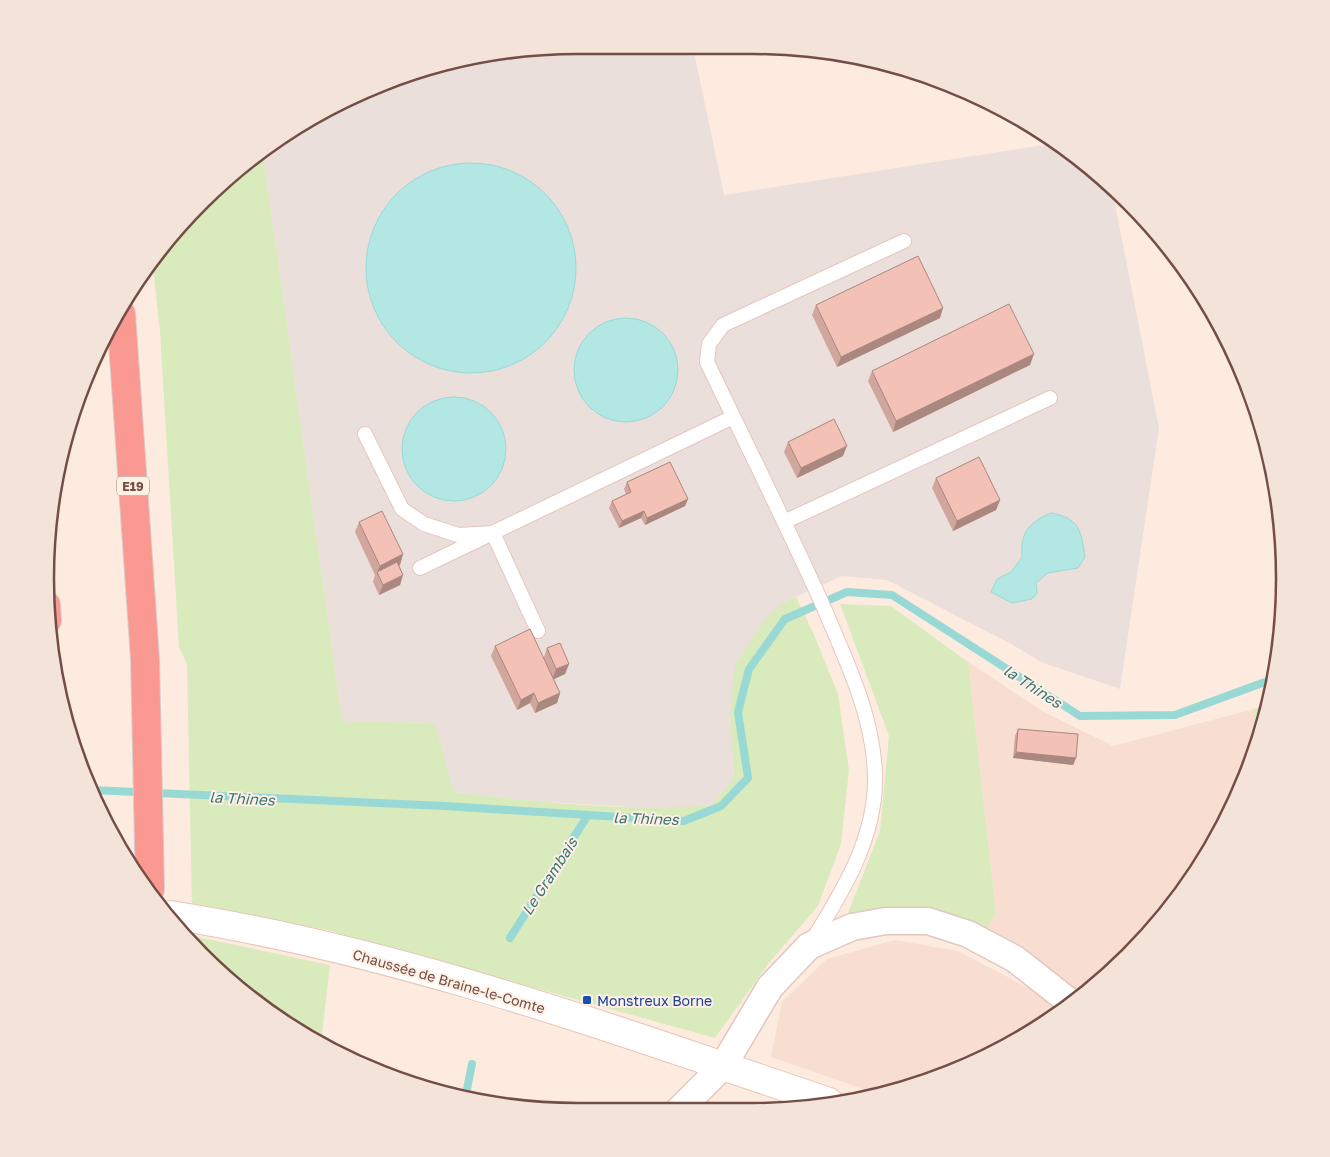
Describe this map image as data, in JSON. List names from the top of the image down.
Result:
{
  "streets": {
    "highway": ["E19"],
    "main road": ["Chaussée de Braine-le-Comte"]
  },
  "water": ["la Thines", "Le Grambais"],
  "places": {
    "transit": ["Monstreux Borne"]
  }
}
